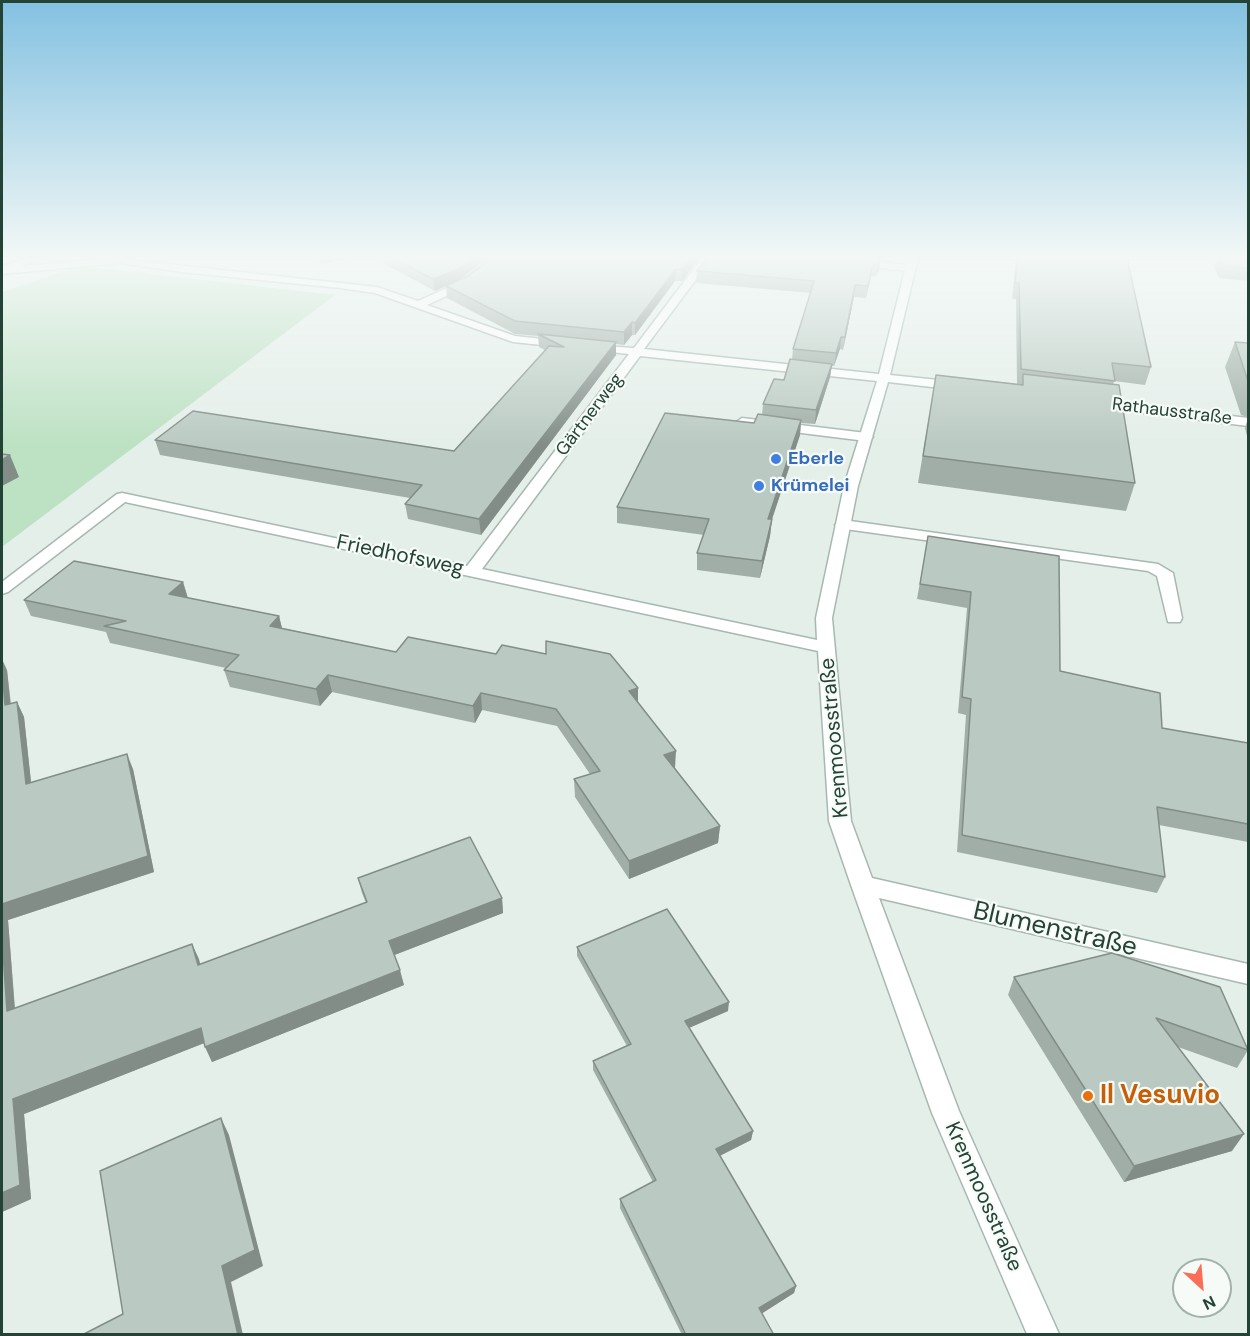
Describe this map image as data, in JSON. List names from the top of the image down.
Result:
{
  "streets": {
    "street": [
      "Rathausstraße",
      "Gärtnerweg",
      "Friedhofsweg",
      "Krenmoosstraße",
      "Blumenstraße"
    ]
  },
  "crossings": [
    ["Gärtnerweg", "Friedhofsweg"],
    ["Friedhofsweg", "Krenmoosstraße"],
    ["Krenmoosstraße", "Blumenstraße"]
  ],
  "places": ["Eberle", "Krümelei", "Il Vesuvio"],
  "north": "bottom right"
}
